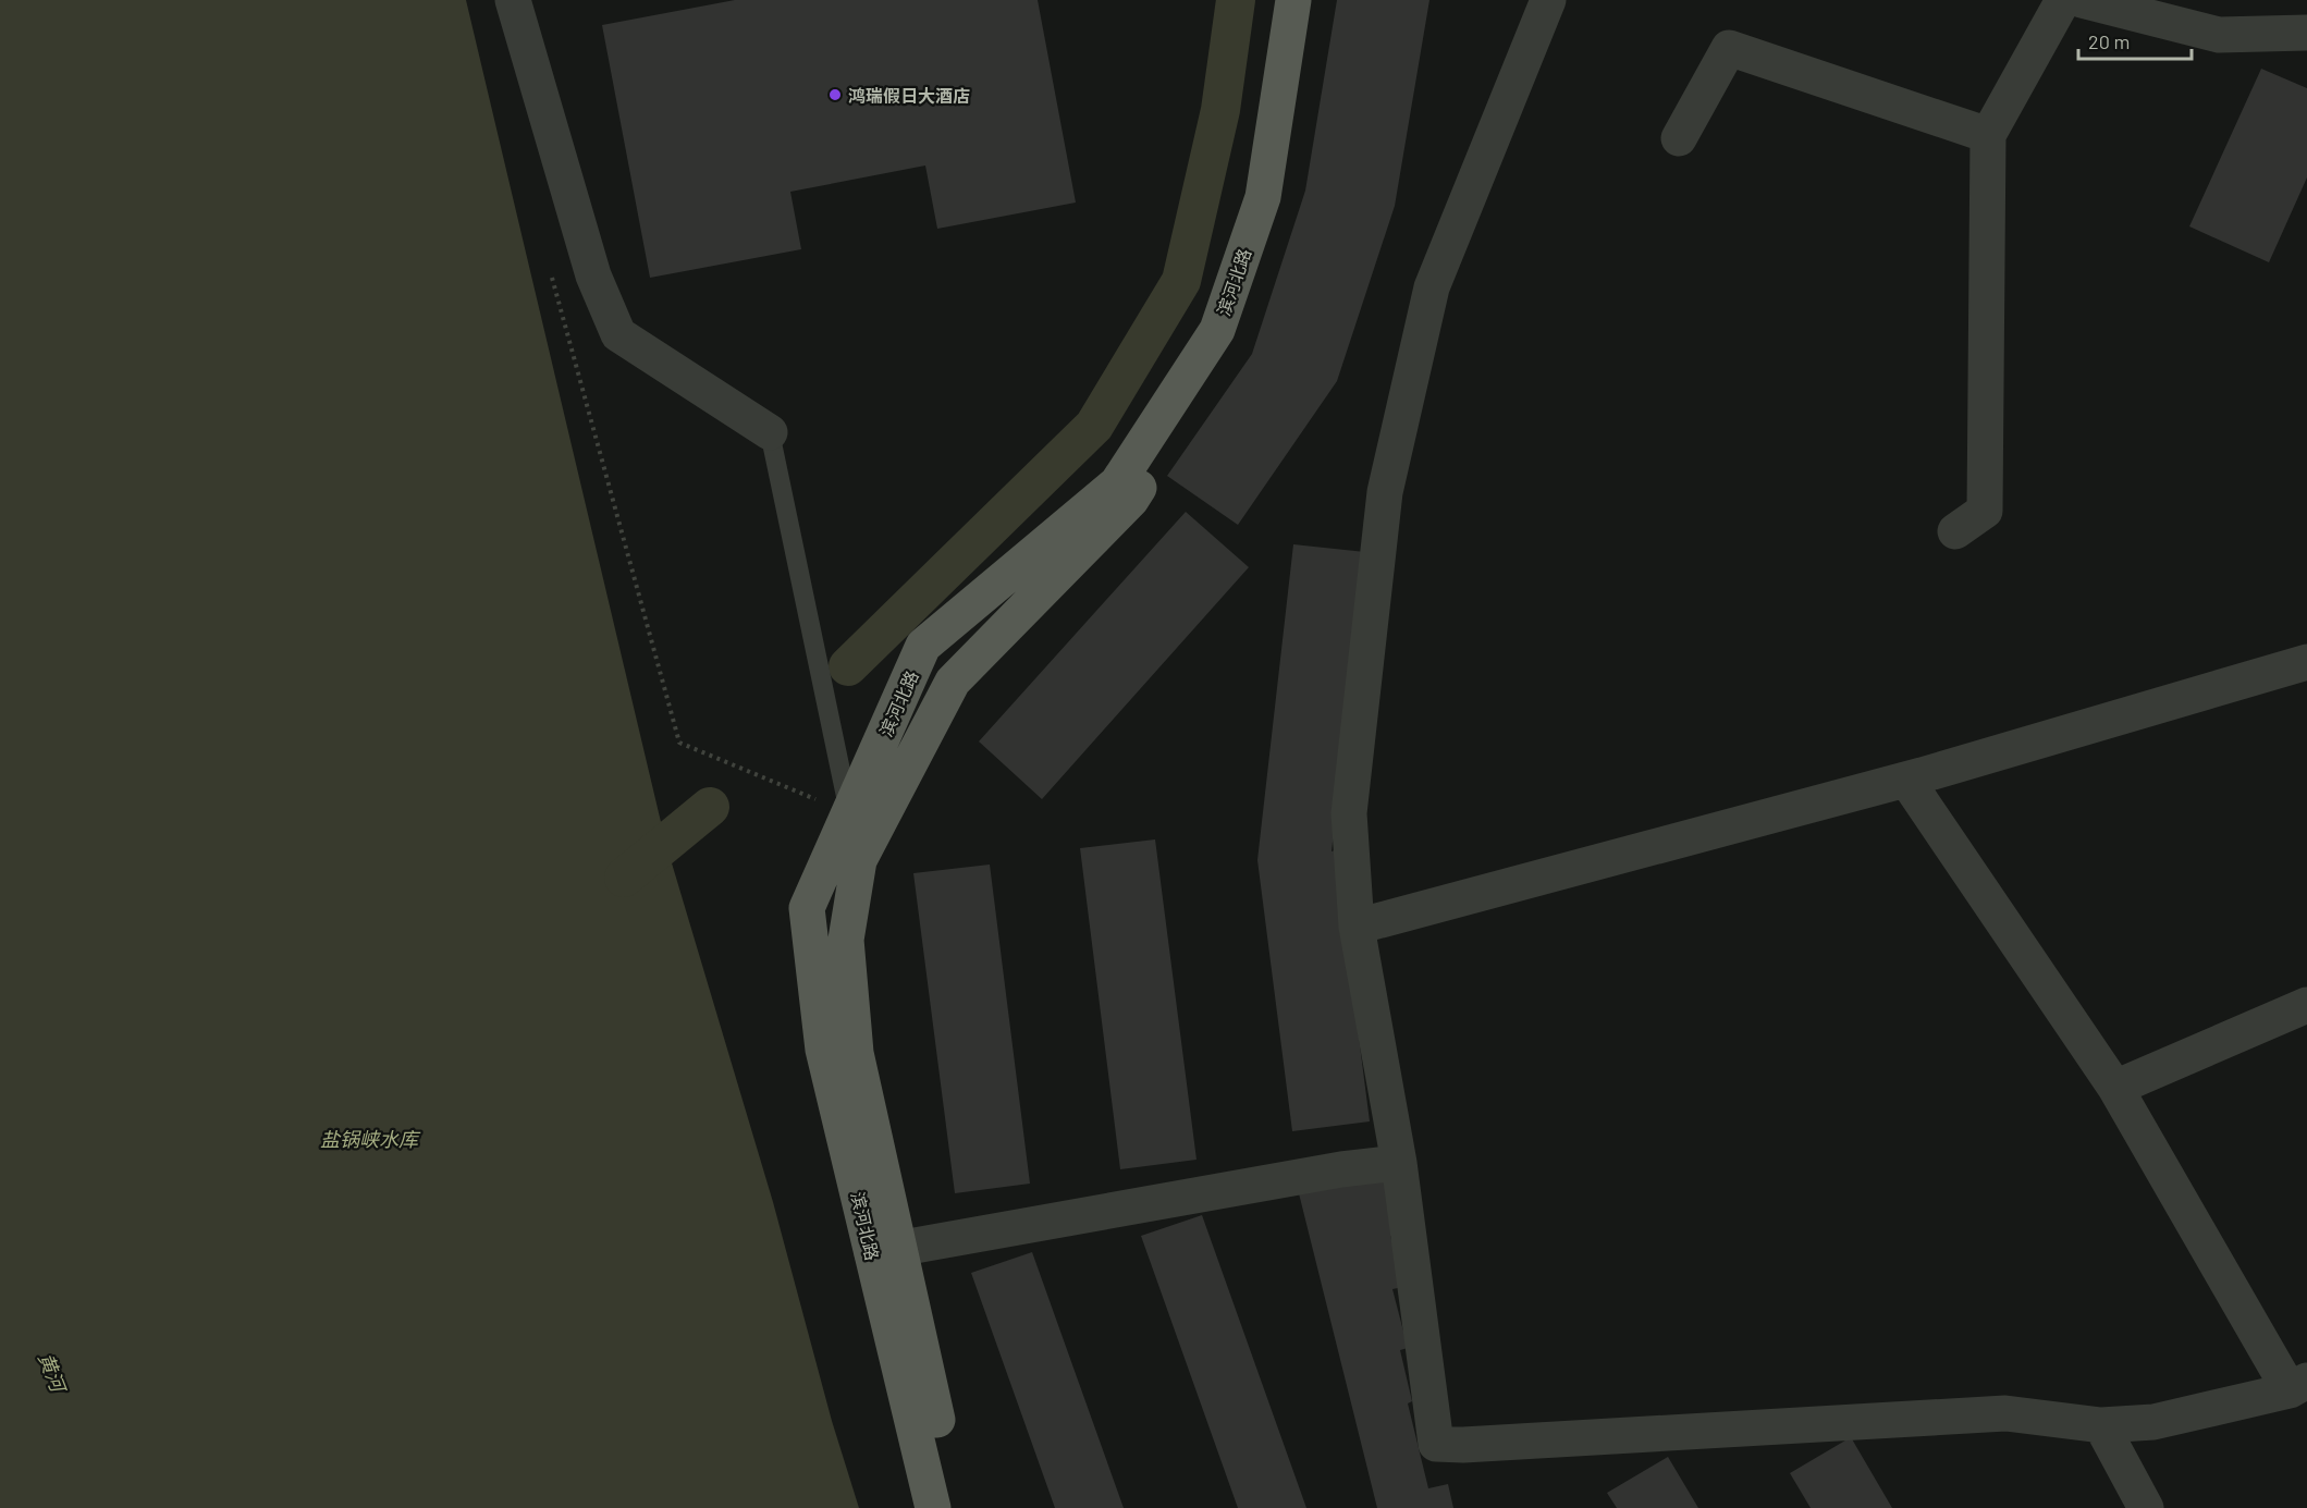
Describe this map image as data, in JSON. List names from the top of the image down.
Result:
{
  "streets": {
    "main road": ["滨河北路"]
  },
  "water": ["盐锅峡水库", "黄河"],
  "places": ["鸿瑞假日大酒店"],
  "scale_bar": "20 m"
}
